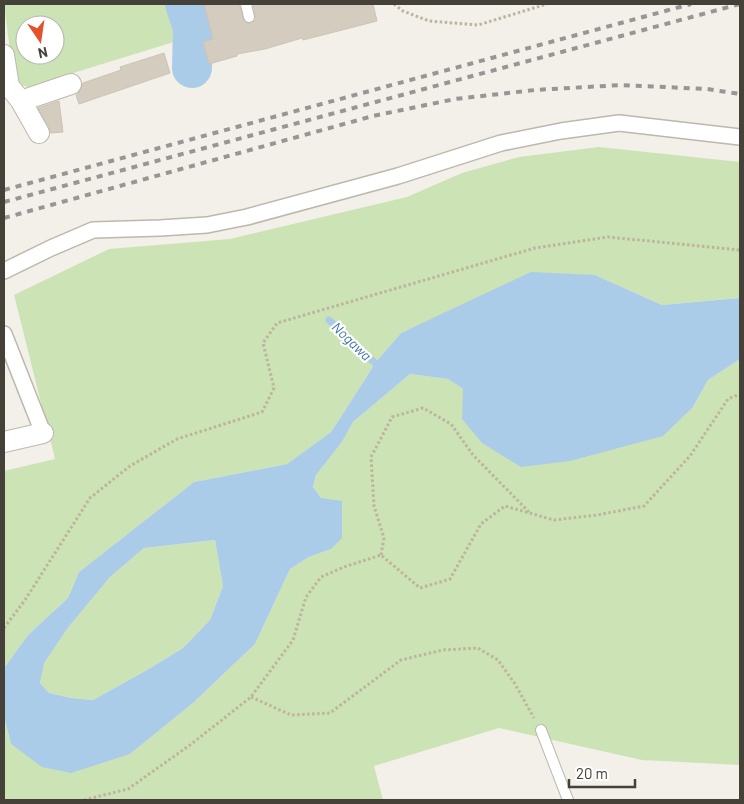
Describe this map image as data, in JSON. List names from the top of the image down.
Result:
{
  "water": ["Nogawa"],
  "scale_bar": "20 m",
  "north": "bottom"
}
